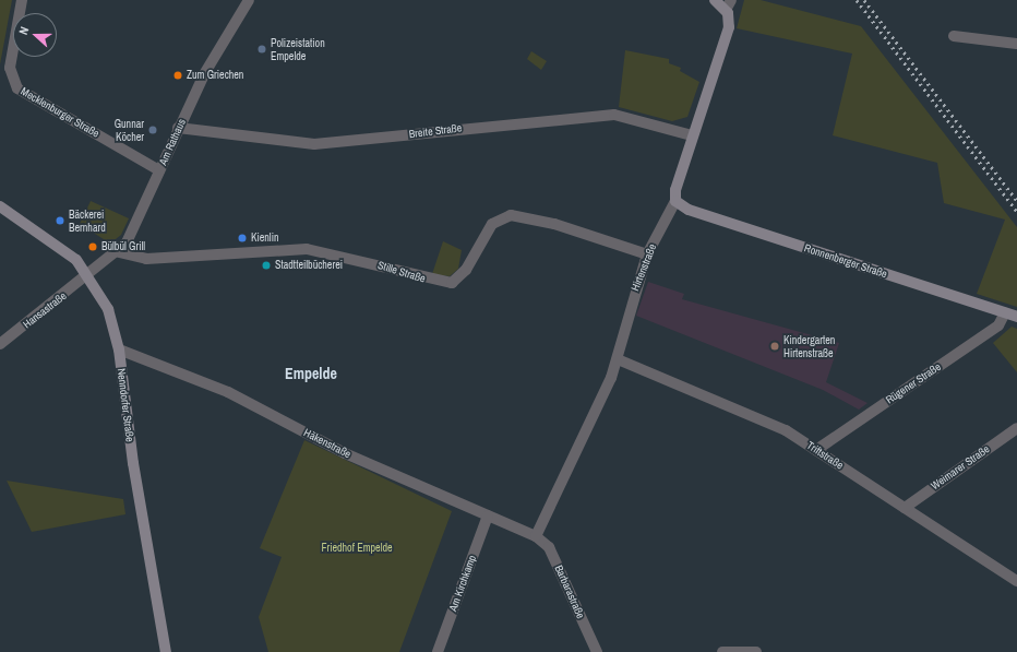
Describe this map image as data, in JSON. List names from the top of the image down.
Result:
{
  "streets": {
    "street": [
      "Mecklenburger Straße",
      "Breite Straße",
      "Am Rathaus",
      "Ronnenberger Straße",
      "Hirtenstraße",
      "Stille Straße",
      "Hansastraße",
      "Rügener Straße",
      "Nenndorfer Straße",
      "Häkenstraße",
      "Triftstraße",
      "Weimarer Straße",
      "Am Kirchkamp",
      "Barbarastraße"
    ]
  },
  "crossings": [
    ["Mecklenburger Straße", "Am Rathaus"],
    ["Breite Straße", "Am Rathaus"],
    ["Breite Straße", "Hirtenstraße"],
    ["Am Rathaus", "Stille Straße"],
    ["Am Rathaus", "Hansastraße"],
    ["Am Rathaus", "Nenndorfer Straße"],
    ["Ronnenberger Straße", "Hirtenstraße"],
    ["Ronnenberger Straße", "Rügener Straße"],
    ["Hirtenstraße", "Stille Straße"],
    ["Hirtenstraße", "Häkenstraße"],
    ["Hirtenstraße", "Triftstraße"],
    ["Hirtenstraße", "Barbarastraße"],
    ["Hansastraße", "Nenndorfer Straße"],
    ["Rügener Straße", "Triftstraße"],
    ["Nenndorfer Straße", "Häkenstraße"],
    ["Häkenstraße", "Am Kirchkamp"],
    ["Häkenstraße", "Barbarastraße"],
    ["Triftstraße", "Weimarer Straße"]
  ],
  "districts": ["Empelde"],
  "parks": ["Friedhof Empelde"],
  "places": [
    "Polizeistation Empelde",
    "Zum Griechen",
    "Gunnar Köcher",
    "Bäckerei Bernhard",
    "Kienlin",
    "Bülbül Grill",
    "Stadtteilbücherei",
    "Kindergarten Hirtenstraße"
  ],
  "north": "left"
}
